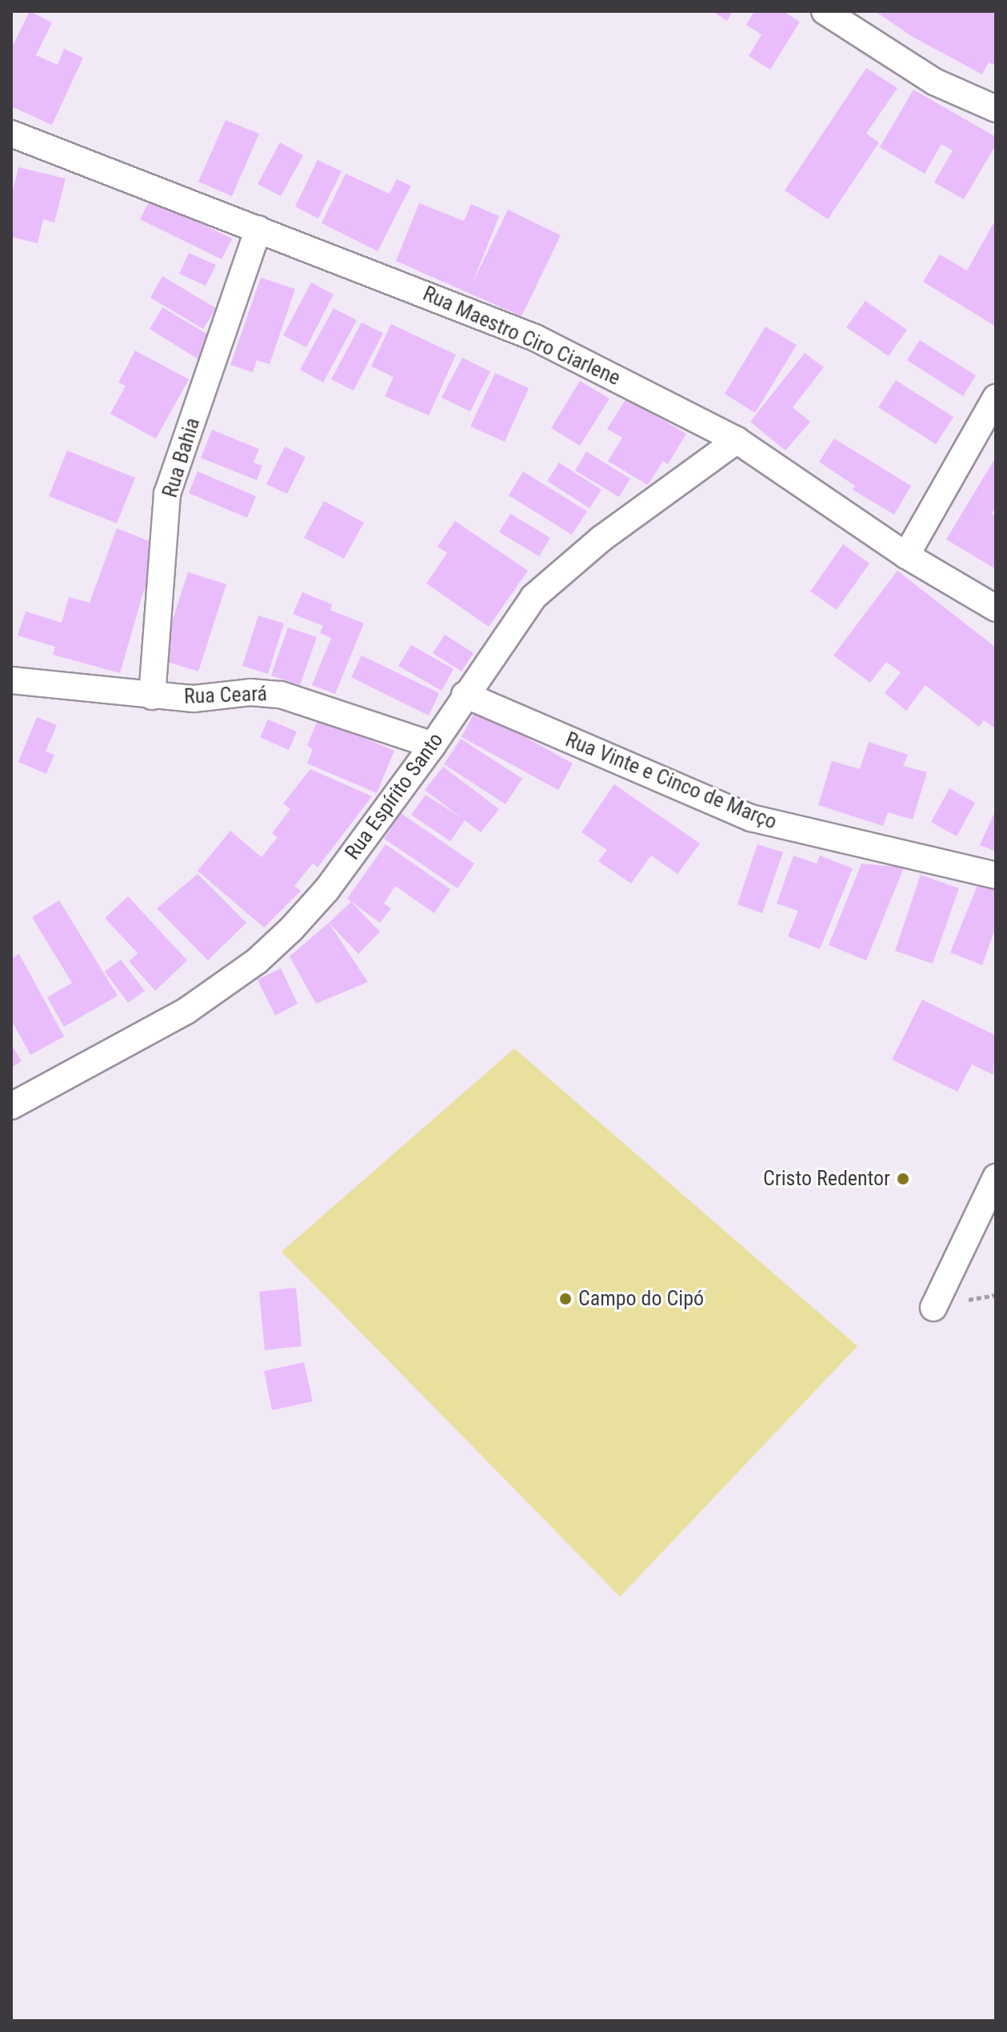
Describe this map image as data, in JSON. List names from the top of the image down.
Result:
{
  "streets": {
    "street": [
      "Rua Maestro Ciro Ciarlene",
      "Rua Bahia",
      "Rua Ceará",
      "Rua Vinte e Cinco de Março",
      "Rua Espírito Santo"
    ]
  },
  "crossings": [
    ["Rua Maestro Ciro Ciarlene", "Rua Bahia"],
    ["Rua Maestro Ciro Ciarlene", "Rua Espírito Santo"],
    ["Rua Bahia", "Rua Ceará"],
    ["Rua Ceará", "Rua Espírito Santo"],
    ["Rua Vinte e Cinco de Março", "Rua Espírito Santo"]
  ],
  "places": ["Cristo Redentor", "Campo do Cipó"]
}
